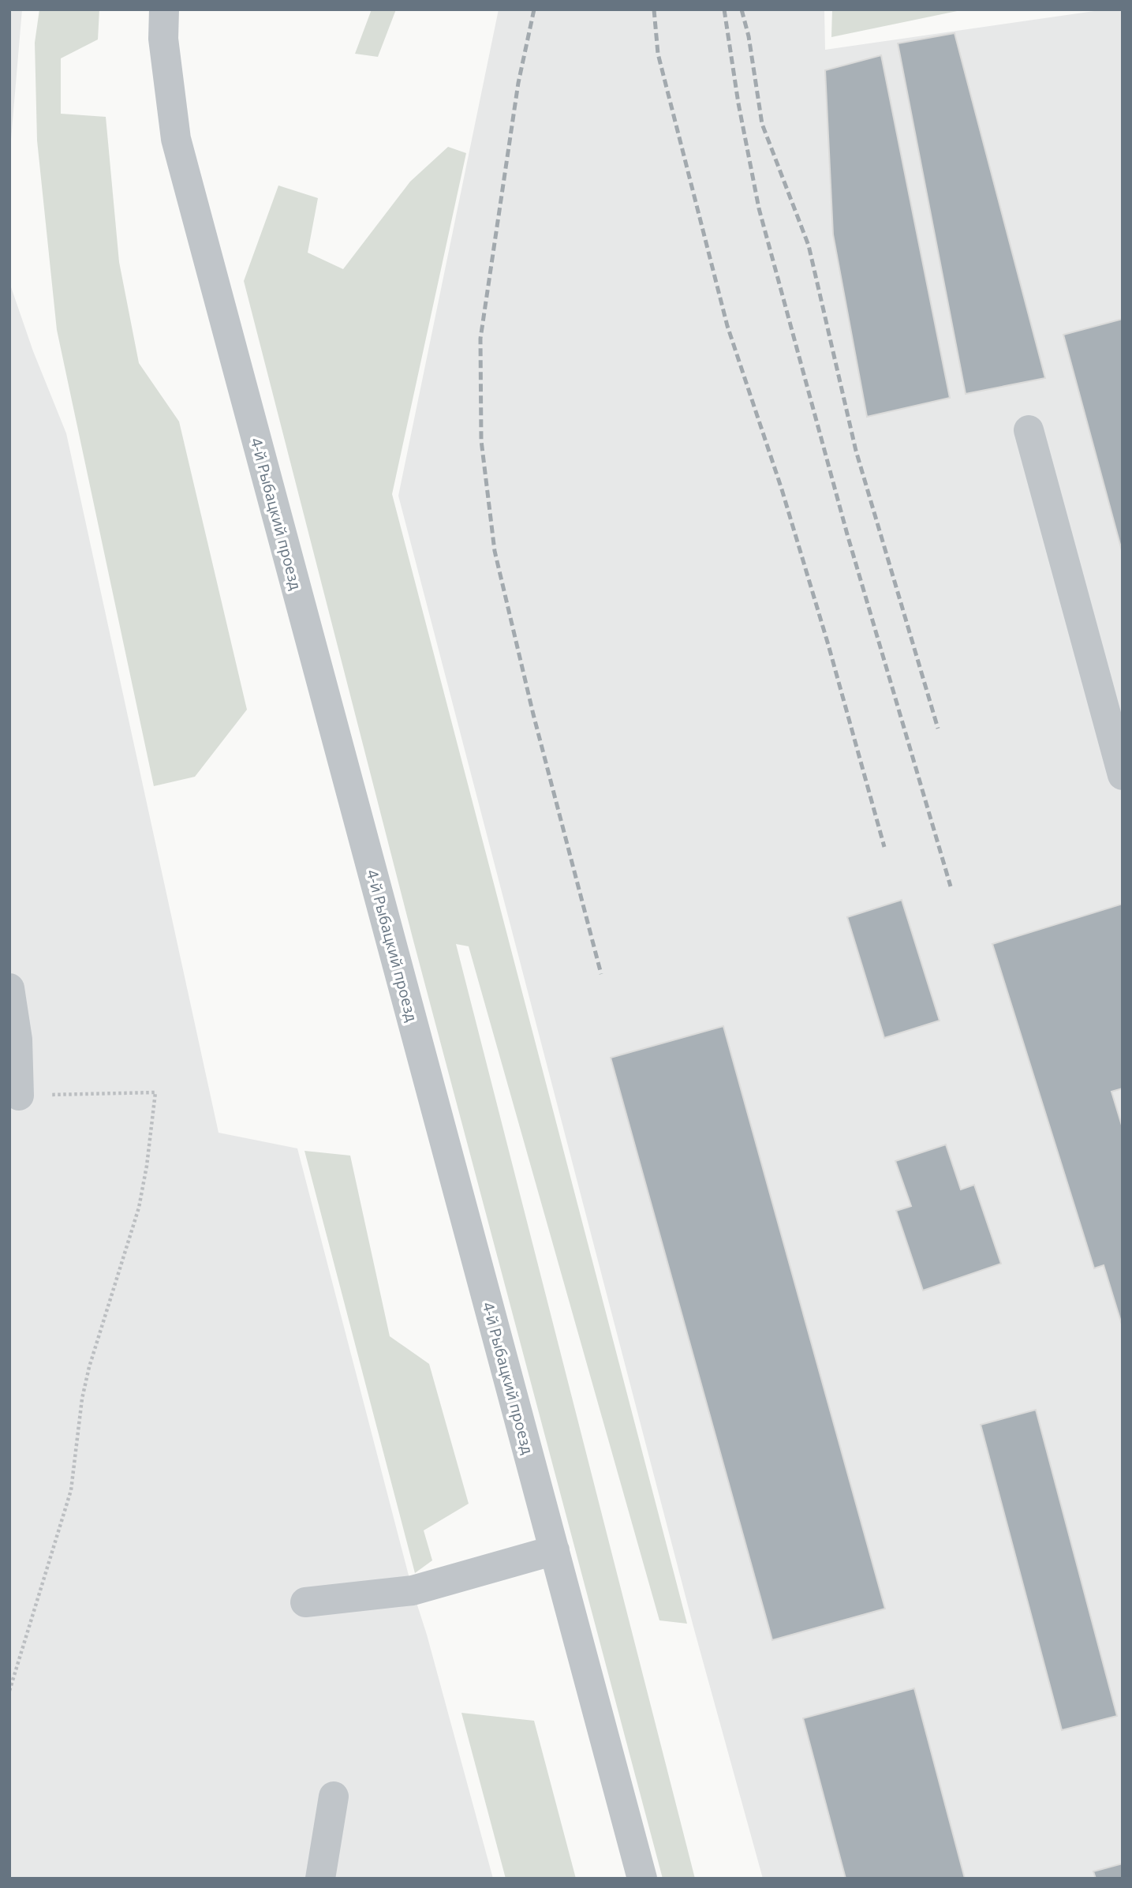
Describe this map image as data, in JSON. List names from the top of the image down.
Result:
{
  "streets": {
    "street": ["4-й Рыбацкий проезд"]
  }
}
